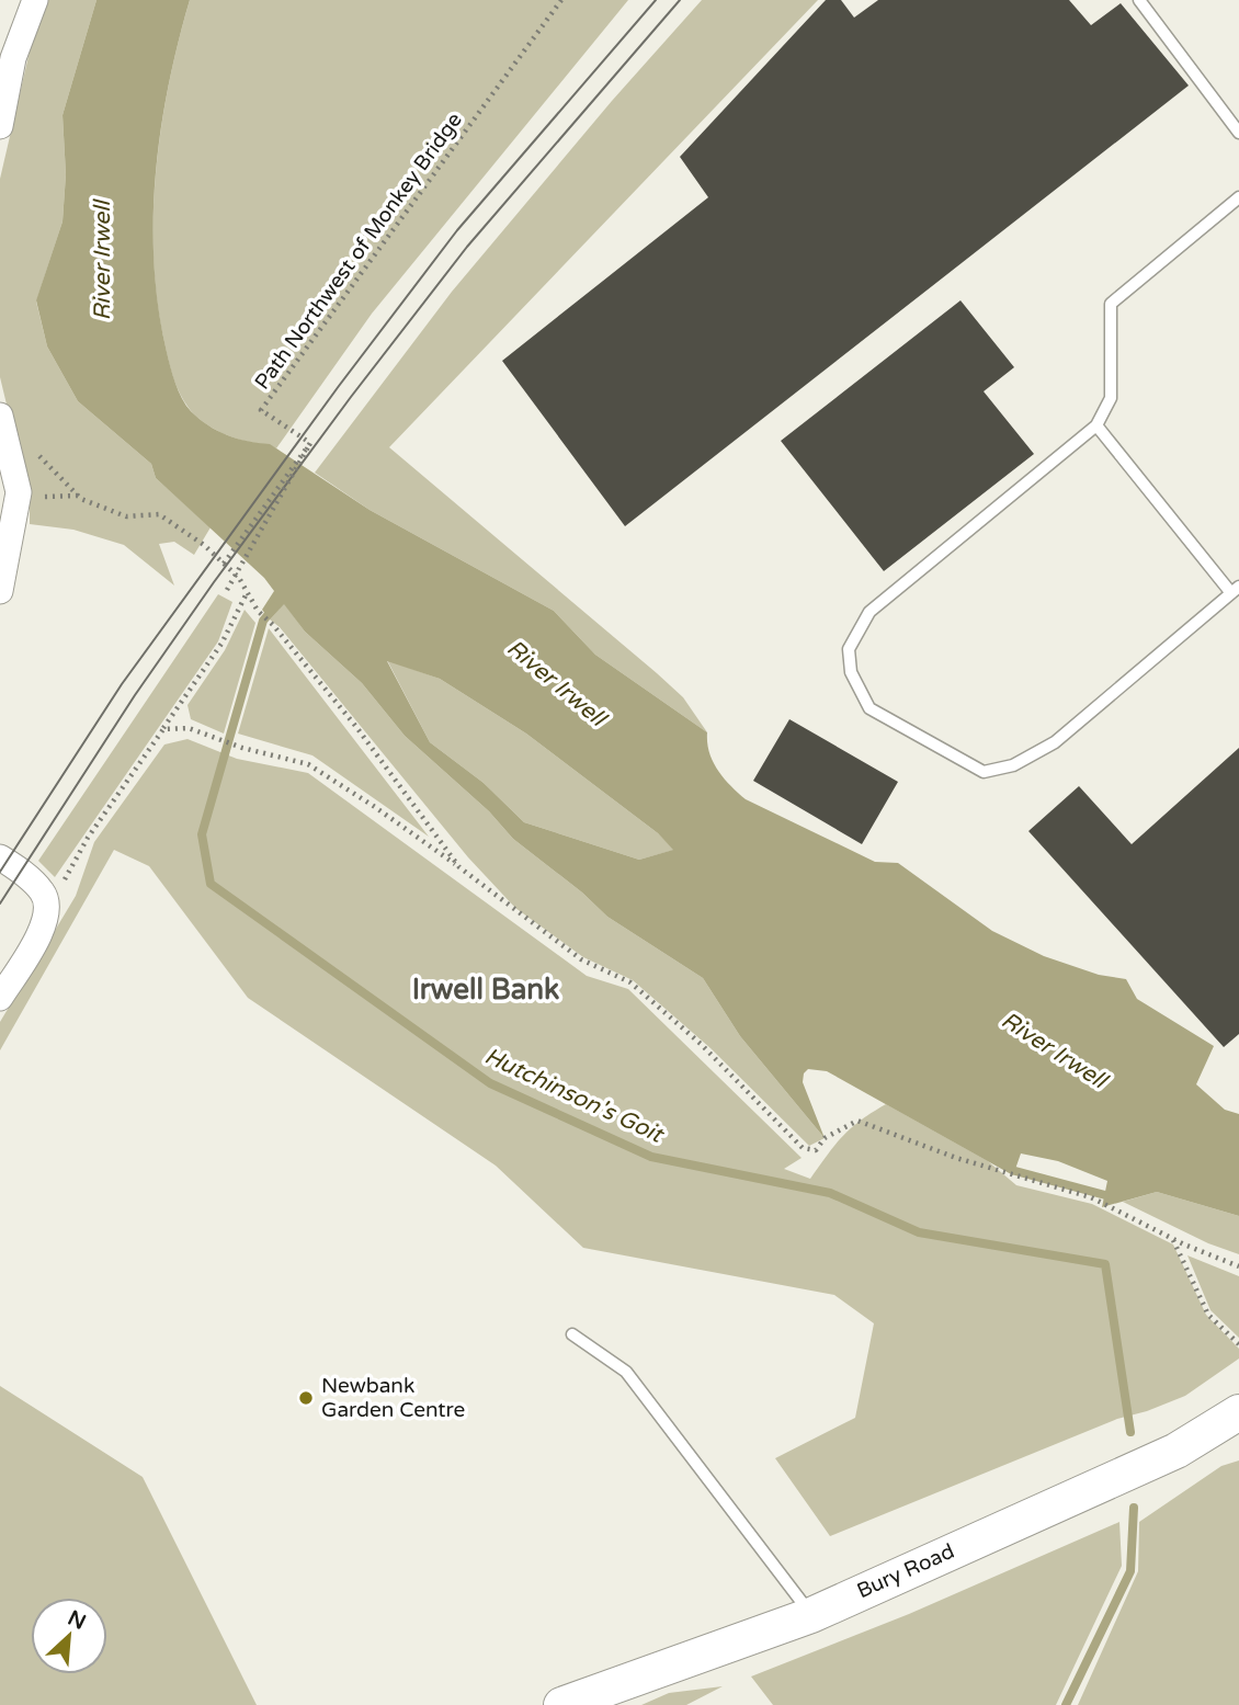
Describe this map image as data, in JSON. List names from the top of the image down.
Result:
{
  "streets": {
    "street": ["Bury Road"],
    "path": ["Path Northwest of Monkey Bridge"]
  },
  "districts": ["Irwell Bank"],
  "water": ["River Irwell", "Hutchinson's Goit"],
  "places": ["Newbank Garden Centre"],
  "north": "top right"
}
